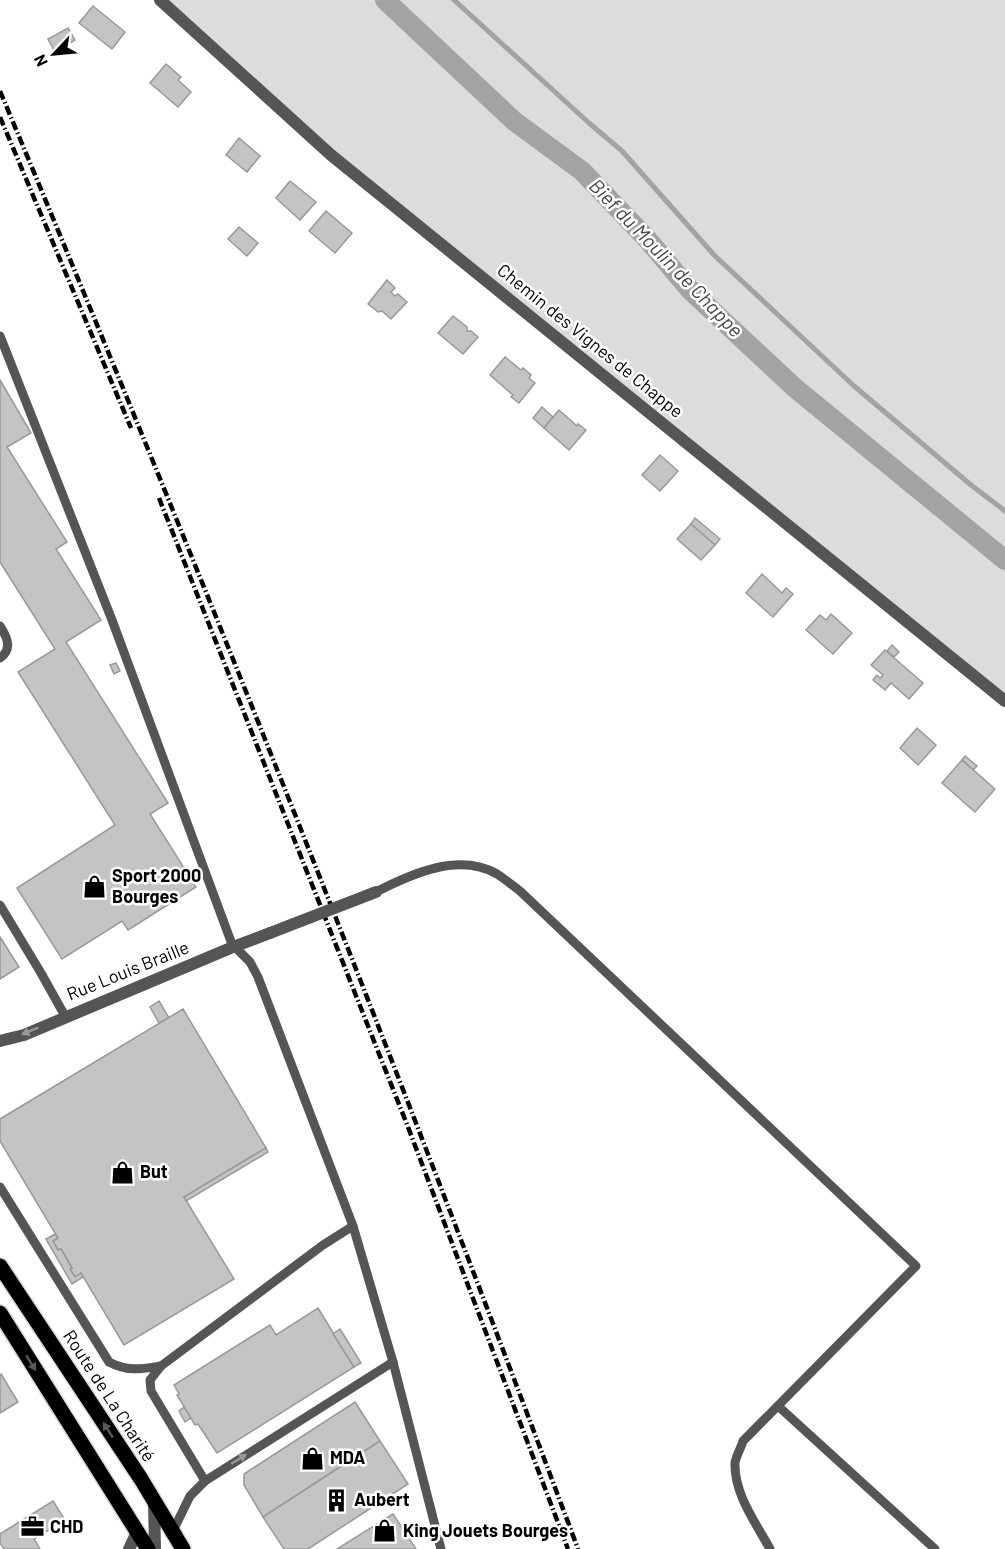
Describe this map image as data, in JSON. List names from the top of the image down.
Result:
{
  "streets": {
    "main road": ["Route de La Charité"],
    "street": ["Chemin des Vignes de Chappe", "Rue Louis Braille"]
  },
  "water": ["Bief du Moulin de Chappe"],
  "places": {
    "shop": [
      "Sport 2000 Bourges",
      "But",
      "MDA",
      "King Jouets Bourges"
    ],
    "building": ["Aubert"],
    "office": ["CHD"]
  },
  "north": "bottom left"
}
